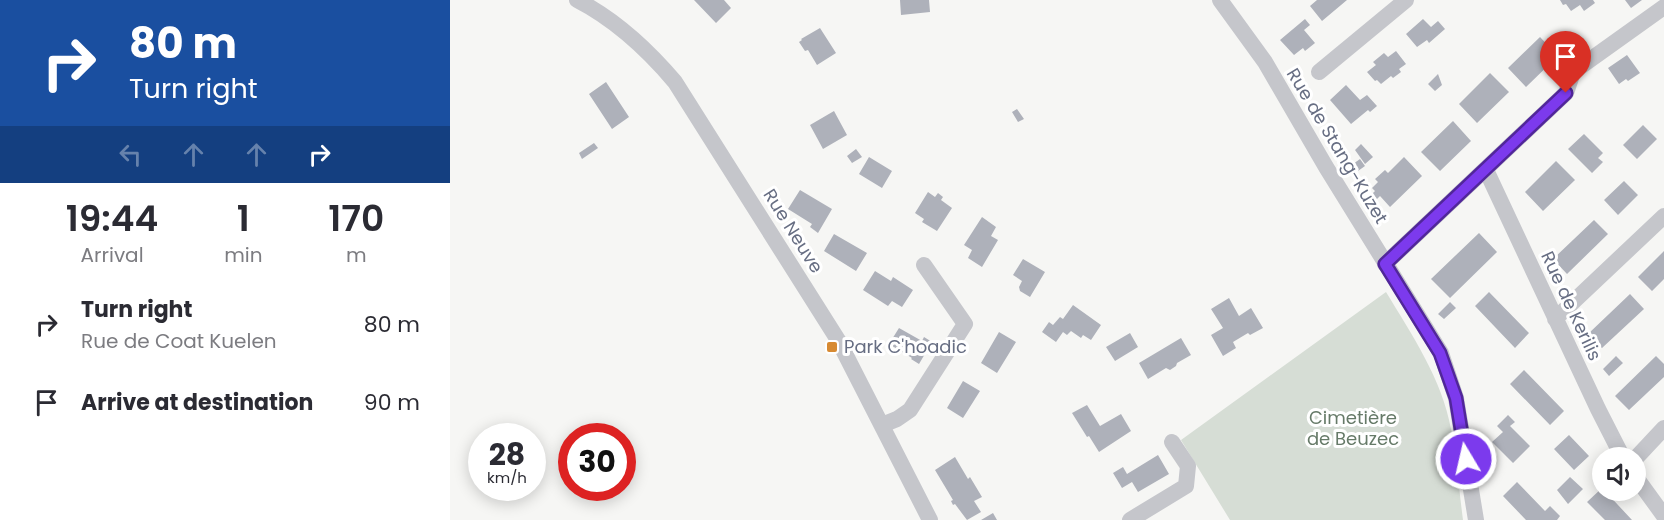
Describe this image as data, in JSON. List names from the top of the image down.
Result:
{
  "streets": {
    "street": ["Rue de Stang-Kuzet", "Rue Neuve", "Rue de Kerilis"]
  },
  "parks": ["Cimetière de Beuzec"],
  "places": {
    "transit": ["Park C'hoadic"]
  },
  "page": {
    "turn": ["80 m", "Turn right"],
    "eta": [
      "19:44",
      "Arrival",
      "1",
      "min",
      "170",
      "m"
    ],
    "list": [
      {
        "name": "Turn right",
        "note": "Rue de Coat Kuelen",
        "value": "80 m"
      },
      {
        "name": "Arrive at destination",
        "value": "90 m"
      }
    ],
    "speed": "28 km/h",
    "limit": "30"
  }
}
